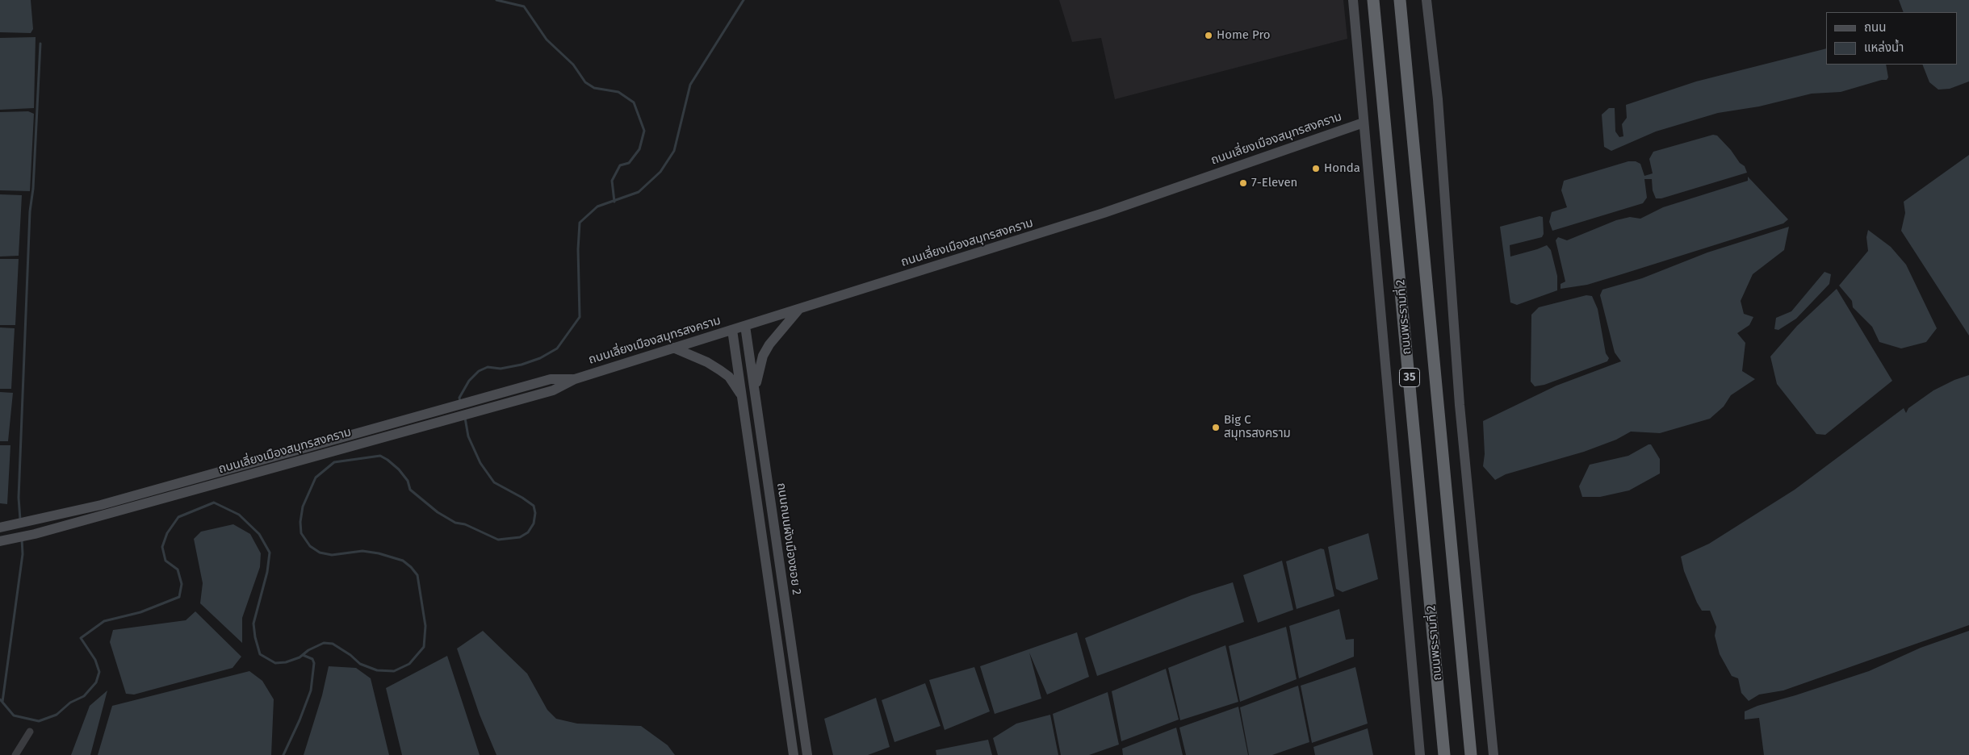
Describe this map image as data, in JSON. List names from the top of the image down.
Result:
{
  "streets": {
    "highway": ["ถนนพระรามที่ 2", "35"],
    "main road": ["ถนนเลี่ยงเมืองสมุทรสงคราม", "ถนนถนนผังเมืองซอย 2"]
  },
  "crossings": [
    ["ถนนเลี่ยงเมืองสมุทรสงคราม", "ถนนพระรามที่ 2"],
    ["ถนนเลี่ยงเมืองสมุทรสงคราม", "ถนนถนนผังเมืองซอย 2"]
  ],
  "places": [
    "Home Pro",
    "Honda",
    "7-Eleven",
    "Big C สมุทรสงคราม"
  ],
  "legend": ["ถนน", "แหล่งน้ำ"]
}
